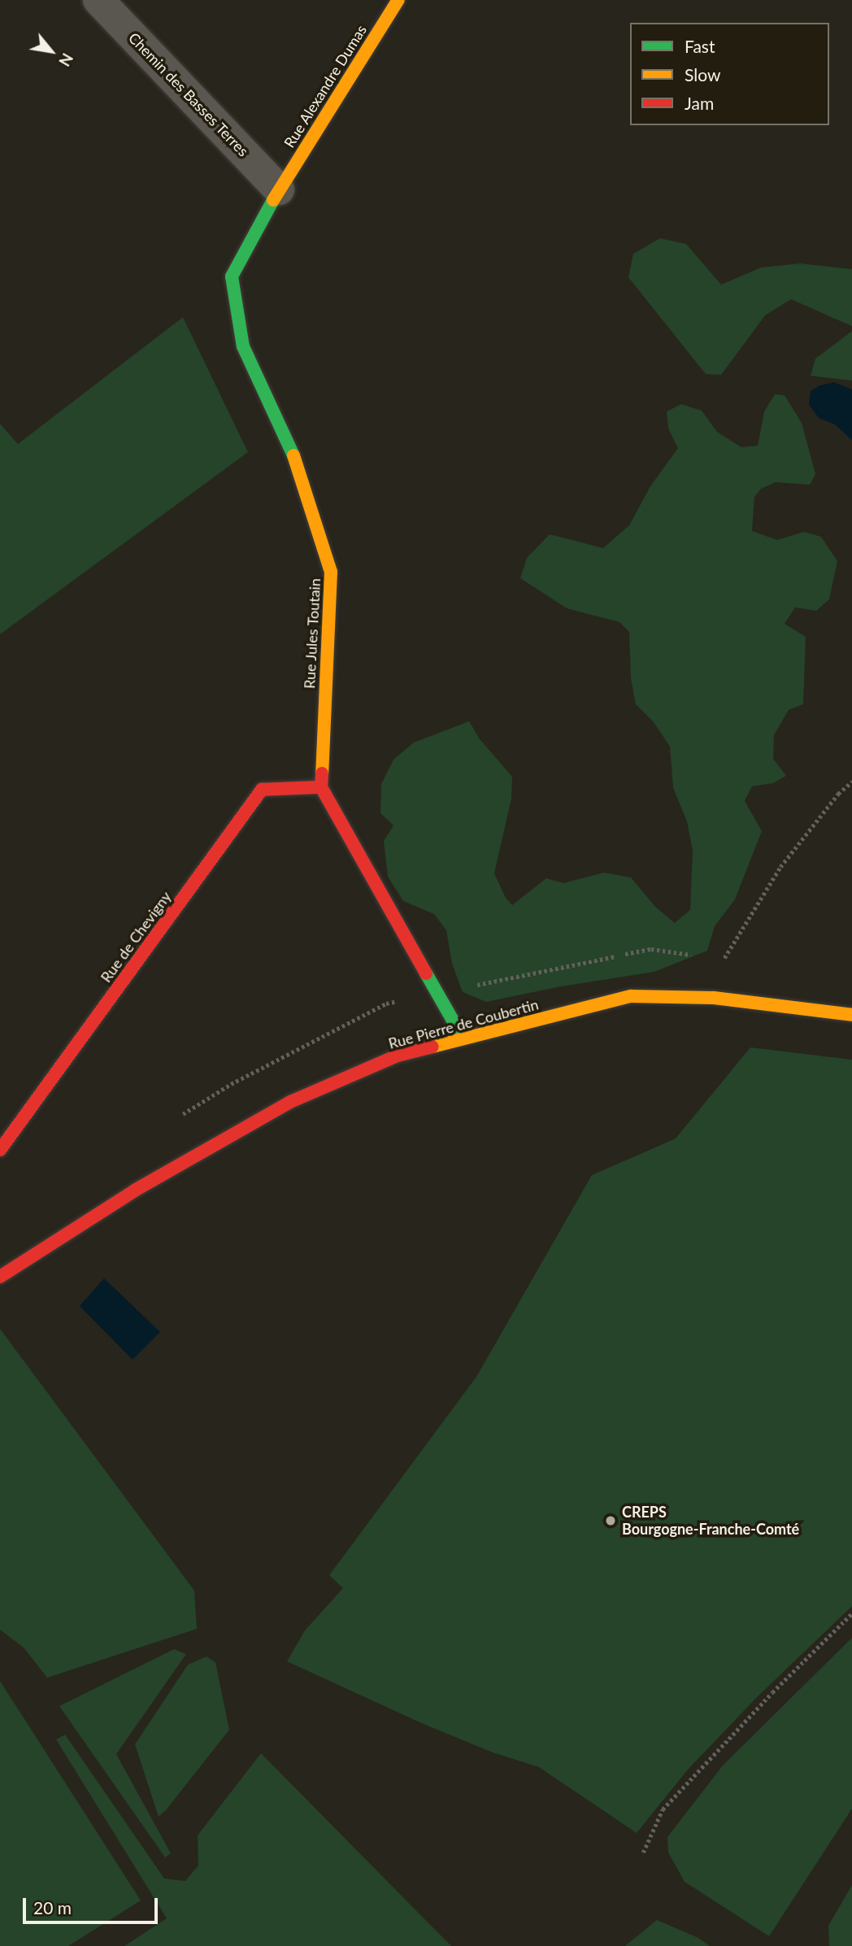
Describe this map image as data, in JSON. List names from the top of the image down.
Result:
{
  "streets": {
    "street": [
      "Rue Alexandre Dumas",
      "Chemin des Basses Terres",
      "Rue Jules Toutain",
      "Rue de Chevigny",
      "Rue Pierre de Coubertin"
    ]
  },
  "crossings": [
    ["Rue Alexandre Dumas", "Chemin des Basses Terres"],
    ["Rue Alexandre Dumas", "Rue Jules Toutain"],
    ["Chemin des Basses Terres", "Rue Jules Toutain"],
    ["Rue Jules Toutain", "Rue de Chevigny"]
  ],
  "places": ["CREPS Bourgogne-Franche-Comté"],
  "legend": ["Fast", "Slow", "Jam"],
  "scale_bar": "20 m",
  "north": "bottom right"
}
